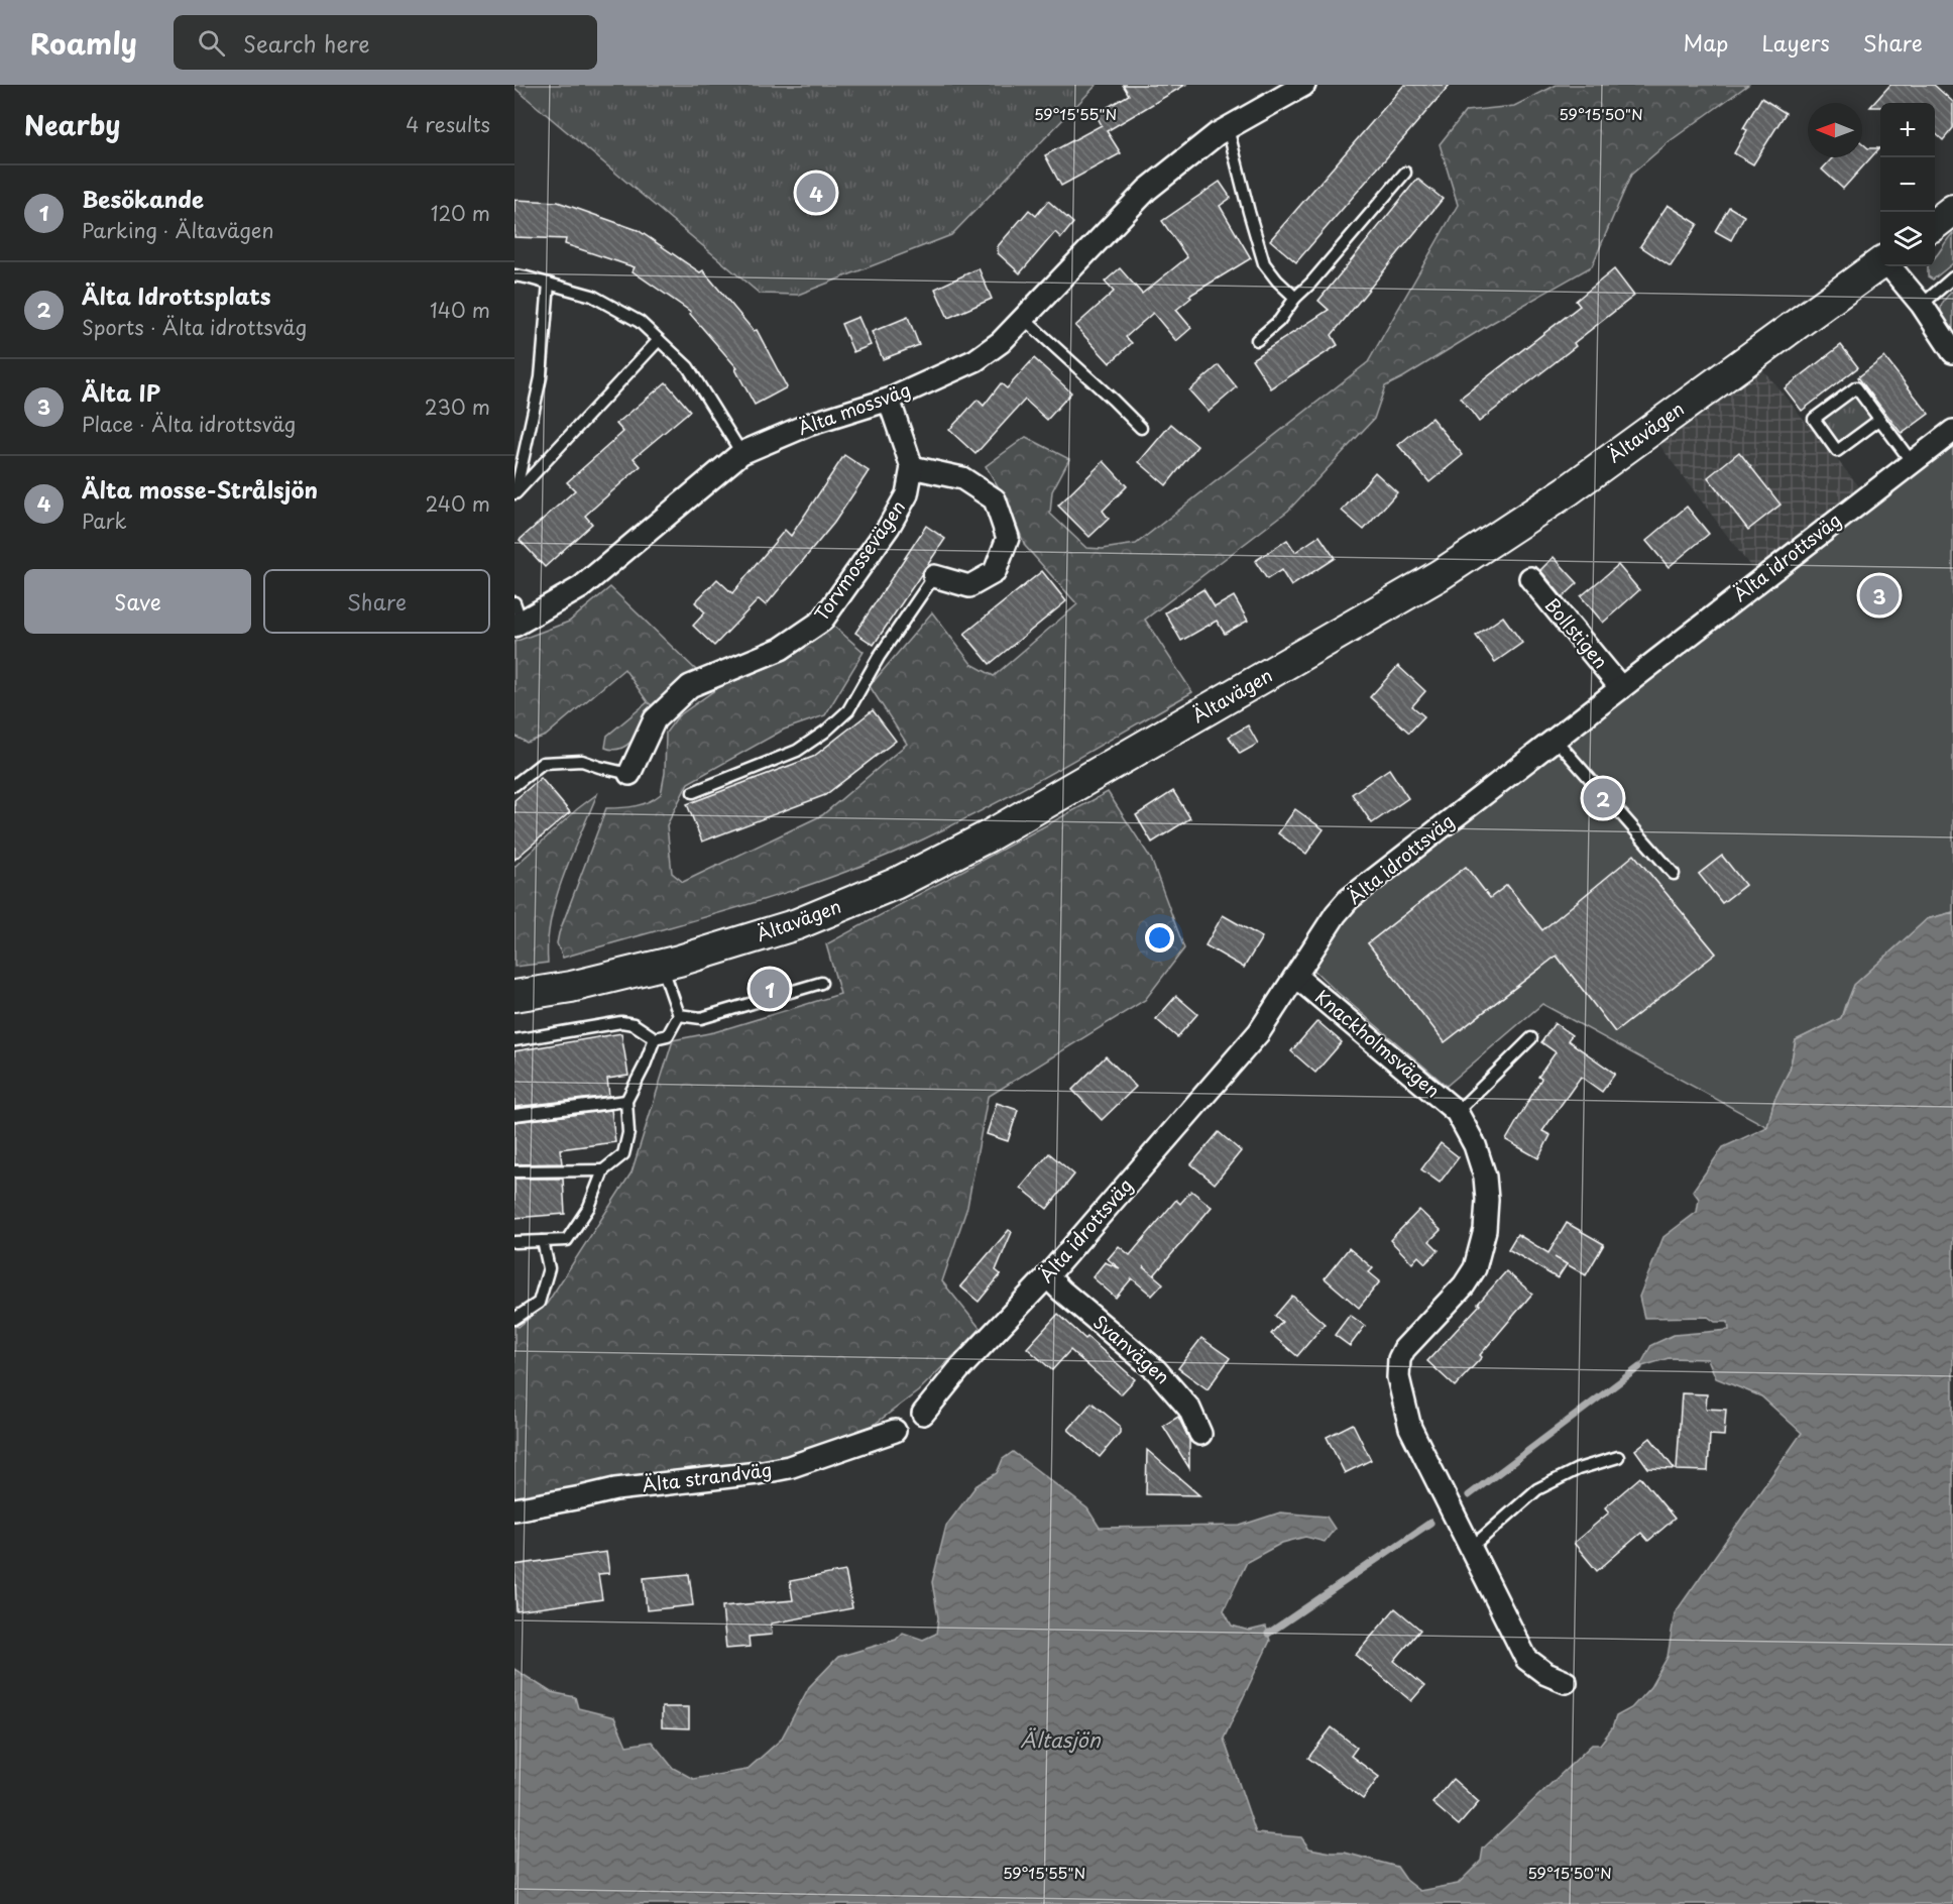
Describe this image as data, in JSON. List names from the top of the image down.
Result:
{
  "streets": {
    "main road": ["Ältavägen"],
    "street": [
      "Älta mossväg",
      "Älta idrottsväg",
      "Torvmossevägen",
      "Bollstigen",
      "Knackholmsvägen",
      "Svanvägen",
      "Älta strandväg"
    ]
  },
  "crossings": [
    ["Älta idrottsväg", "Bollstigen"],
    ["Älta idrottsväg", "Knackholmsvägen"],
    ["Älta idrottsväg", "Svanvägen"]
  ],
  "water": ["Ältasjön"],
  "north": "left",
  "page": {
    "header": "Roamly",
    "search": "Search here",
    "nav": ["Map", "Layers", "Share"],
    "heading": ["Nearby", "4 results"],
    "map_buttons": ["+", "−"],
    "list": [
      {
        "mark": "1",
        "name": "Besökande",
        "note": "Parking · Ältavägen",
        "value": "120 m"
      },
      {
        "mark": "2",
        "name": "Älta Idrottsplats",
        "note": "Sports · Älta idrottsväg",
        "value": "140 m"
      },
      {
        "mark": "3",
        "name": "Älta IP",
        "note": "Place · Älta idrottsväg",
        "value": "230 m"
      },
      {
        "mark": "4",
        "name": "Älta mosse-Strålsjön",
        "note": "Park",
        "value": "240 m"
      }
    ],
    "pins": [
      "4",
      "3",
      "2",
      "1"
    ],
    "buttons": ["Save", "Share"]
  },
  "coordinates": ["59°15'55\"N", "59°15'50\"N"]
}
